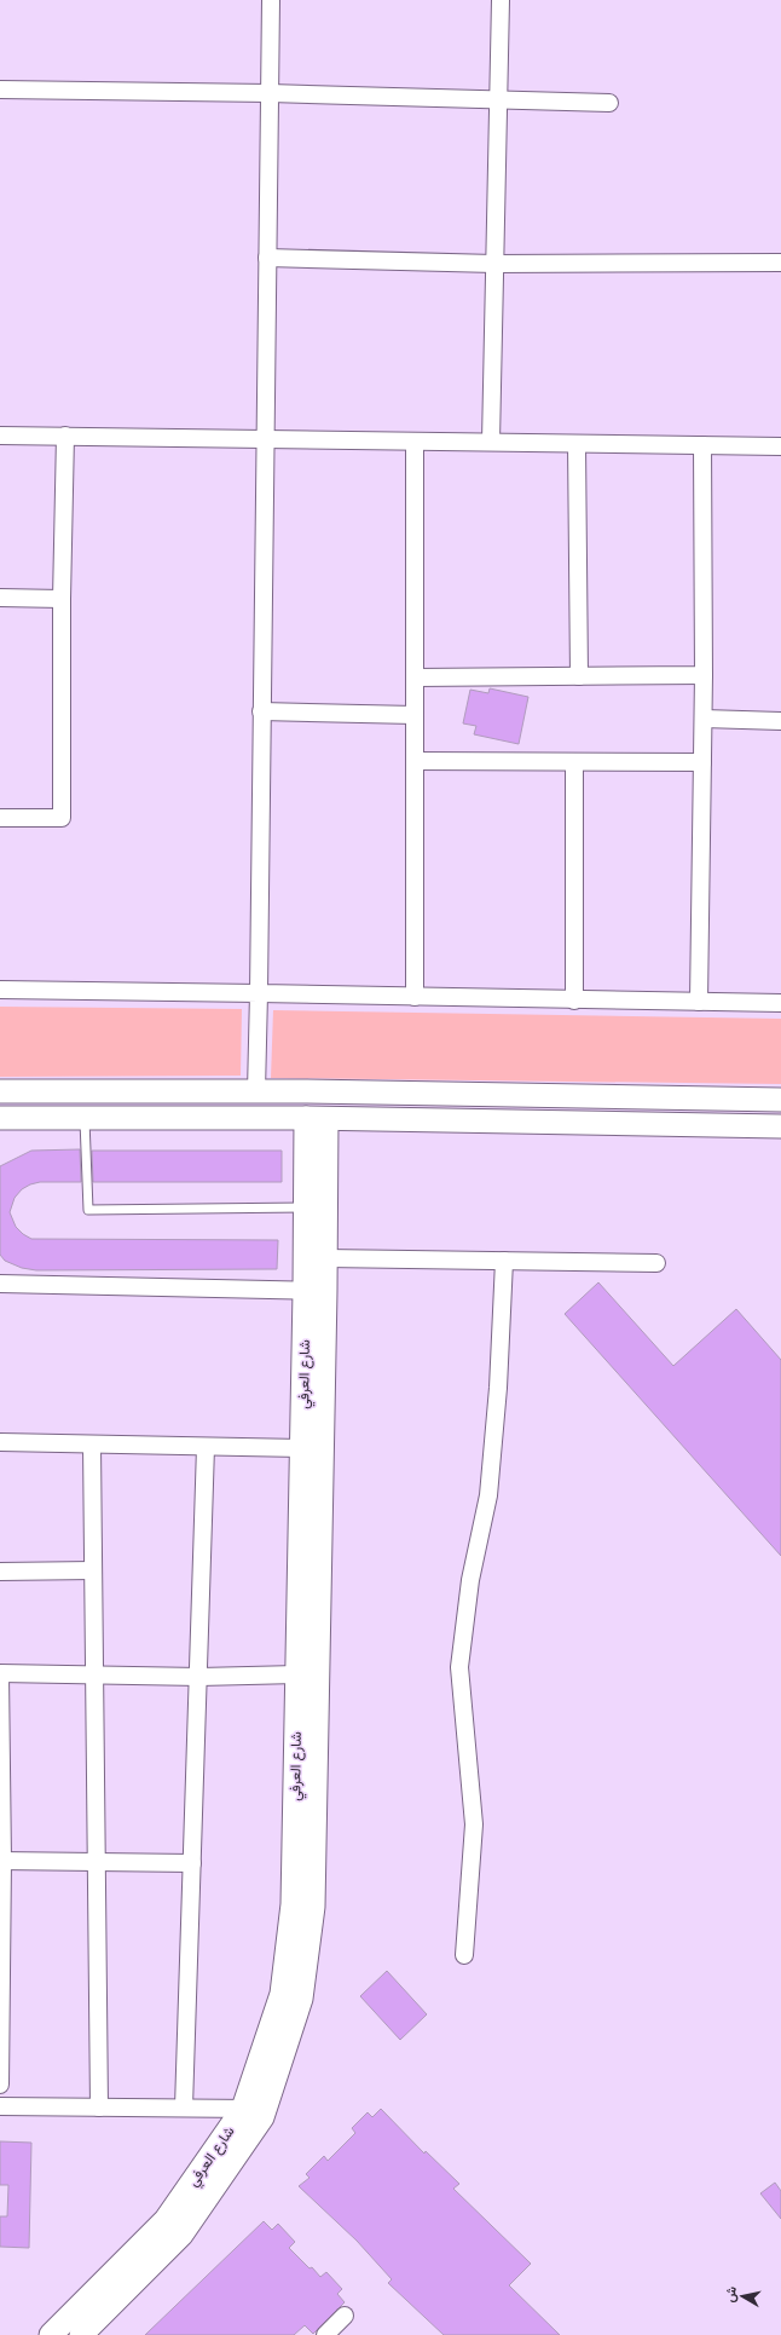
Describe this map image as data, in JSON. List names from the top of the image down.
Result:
{
  "streets": {
    "street": ["شارع العرفي"]
  },
  "north": "left"
}
